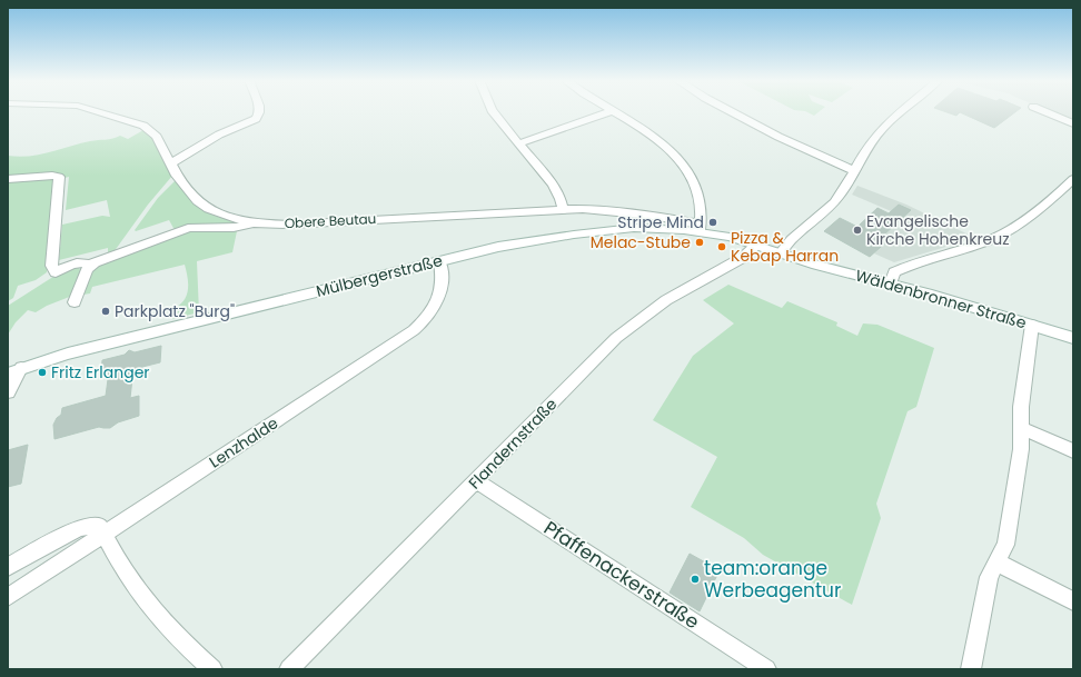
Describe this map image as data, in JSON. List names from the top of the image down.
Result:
{
  "streets": {
    "street": [
      "Obere Beutau",
      "Mülbergerstraße",
      "Wäldenbronner Straße",
      "Lenzhalde",
      "Flandernstraße",
      "Pfaffenackerstraße"
    ]
  },
  "crossings": [
    ["Obere Beutau", "Mülbergerstraße"],
    ["Mülbergerstraße", "Wäldenbronner Straße"],
    ["Mülbergerstraße", "Lenzhalde"],
    ["Mülbergerstraße", "Flandernstraße"],
    ["Wäldenbronner Straße", "Flandernstraße"],
    ["Flandernstraße", "Pfaffenackerstraße"]
  ],
  "places": [
    "Stripe Mind",
    "Evangelische Kirche Hohenkreuz",
    "Melac-Stube",
    "Pizza & Kebap Harran",
    "Parkplatz \"Burg\"",
    "Fritz Erlanger",
    "team:orange Werbeagentur"
  ]
}
